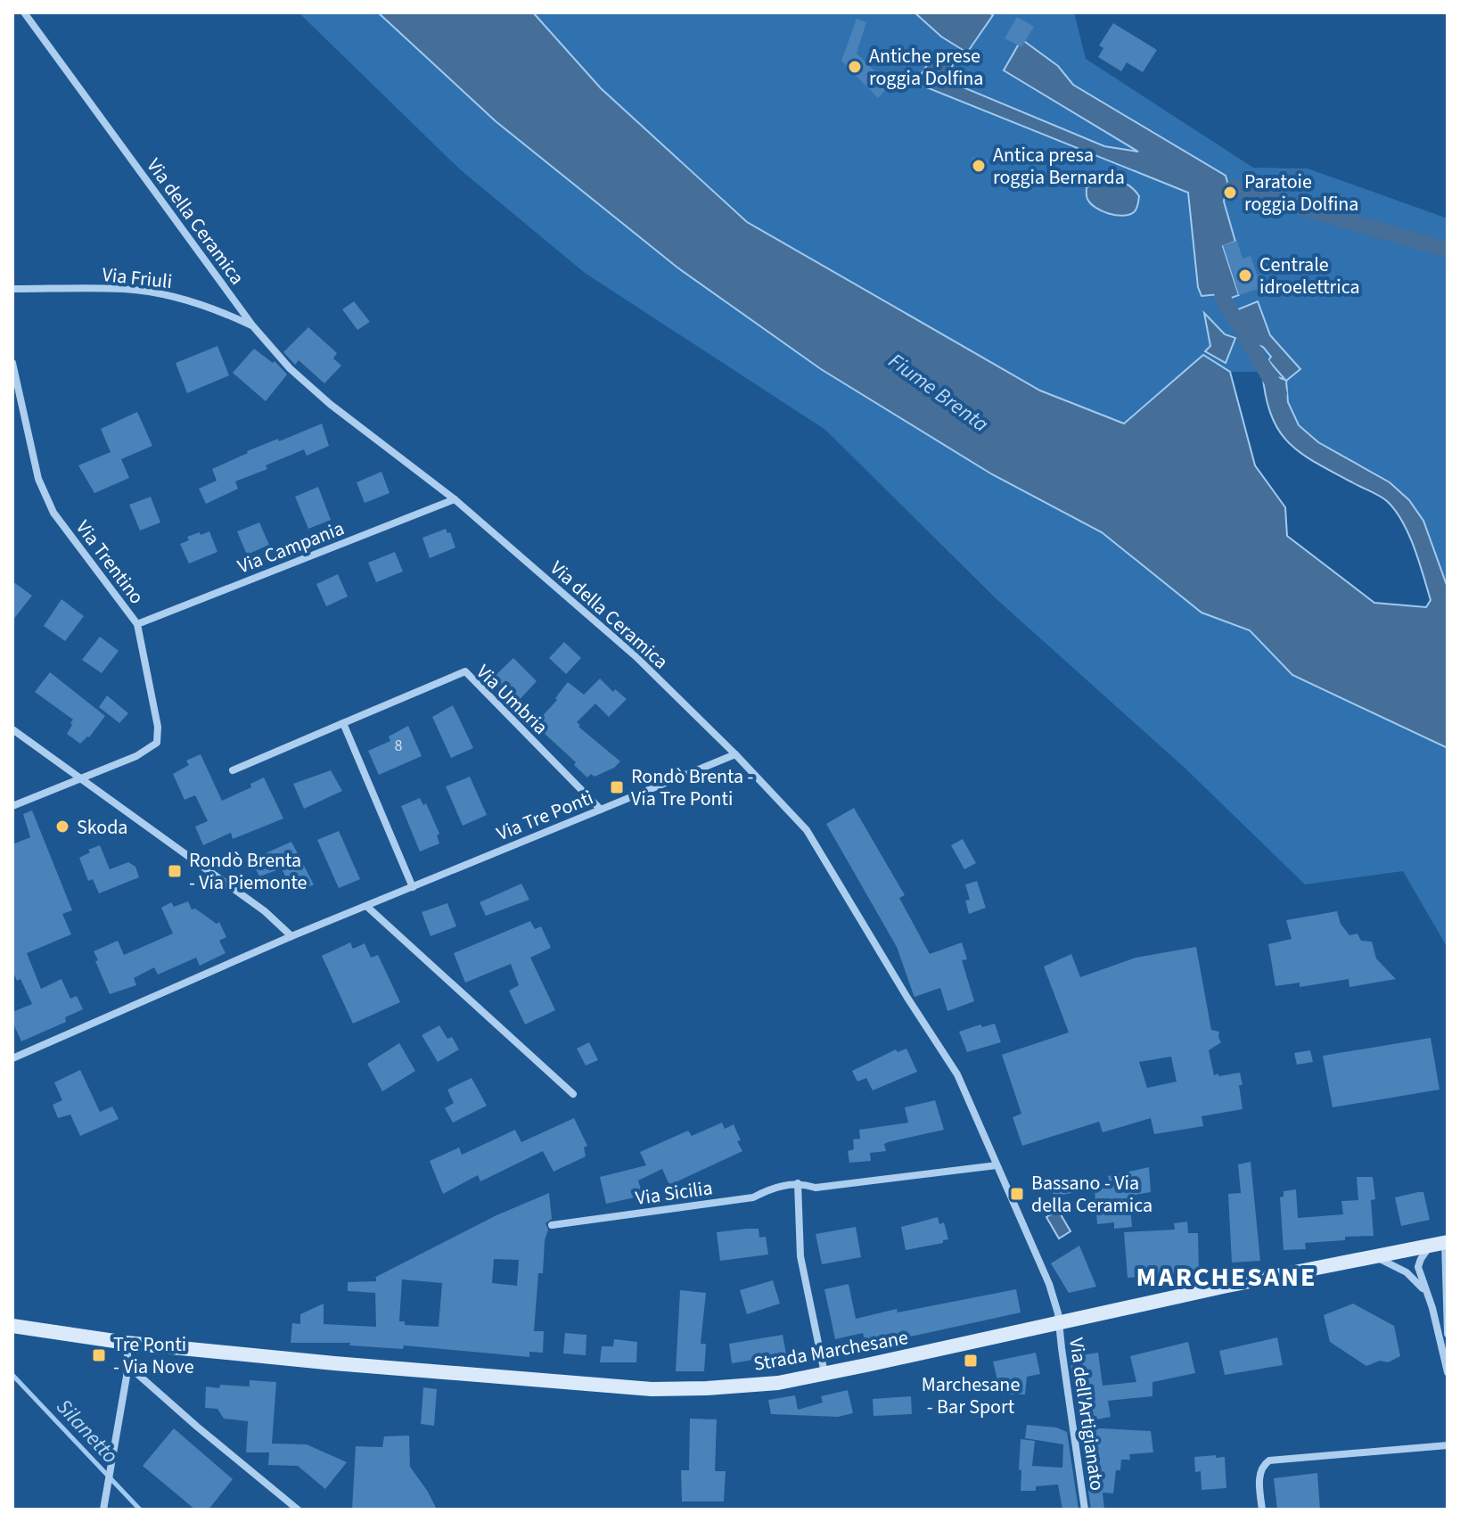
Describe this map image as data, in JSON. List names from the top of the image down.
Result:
{
  "streets": {
    "main road": ["Strada Marchesane"],
    "street": [
      "Via della Ceramica",
      "Via Friuli",
      "Via Campania",
      "Via Trentino",
      "Via Umbria",
      "Via Tre Ponti",
      "Via Sicilia",
      "Via dell'Artigianato"
    ]
  },
  "crossings": [
    ["Via della Ceramica", "Via Friuli"],
    ["Via della Ceramica", "Via Campania"],
    ["Via della Ceramica", "Via Tre Ponti"],
    ["Via della Ceramica", "Via Sicilia"],
    ["Via della Ceramica", "Strada Marchesane"],
    ["Via della Ceramica", "Via dell'Artigianato"],
    ["Via Campania", "Via Trentino"],
    ["Via Umbria", "Via Tre Ponti"],
    ["Strada Marchesane", "Via dell'Artigianato"]
  ],
  "districts": ["MARCHESANE"],
  "water": ["Fiume Brenta", "Silanetto"],
  "places": {
    "other": [
      "Antiche prese roggia Dolfina",
      "Antica presa roggia Bernarda",
      "Paratoie roggia Dolfina",
      "Centrale idroelettrica",
      "Skoda"
    ],
    "transit": [
      "Rondò Brenta - Via Tre Ponti",
      "Rondò Brenta - Via Piemonte",
      "Bassano - Via della Ceramica",
      "Tre Ponti - Via Nove",
      "Marchesane - Bar Sport"
    ]
  },
  "house_numbers": ["8"]
}
